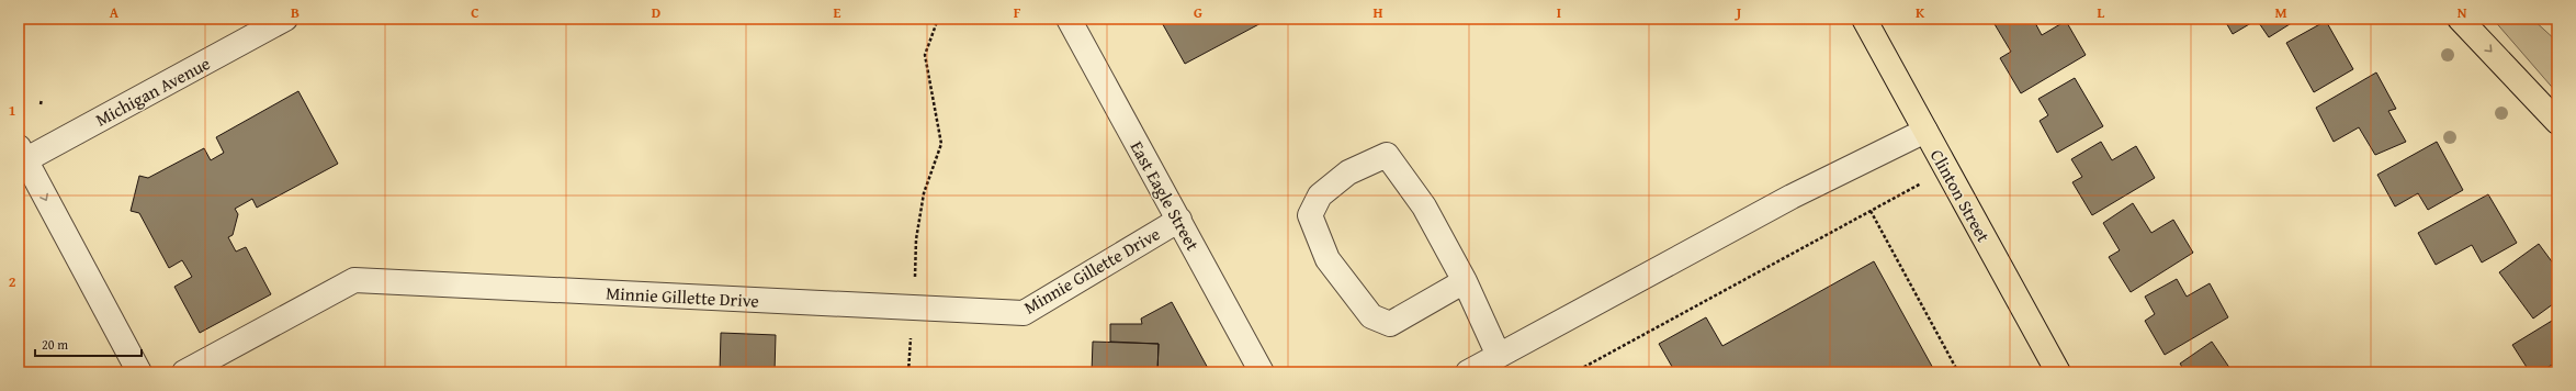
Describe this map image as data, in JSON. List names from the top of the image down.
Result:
{
  "streets": {
    "main road": ["Clinton Street"],
    "street": ["Michigan Avenue", "East Eagle Street", "Minnie Gillette Drive"]
  },
  "crossings": [
    ["East Eagle Street", "Minnie Gillette Drive"]
  ],
  "scale_bar": "20 m",
  "grid": {
    "columns": [
      "A",
      "B",
      "C",
      "D",
      "E",
      "F",
      "G",
      "H",
      "I",
      "J",
      "K",
      "L",
      "M",
      "N"
    ],
    "rows": ["1", "2"]
  }
}
